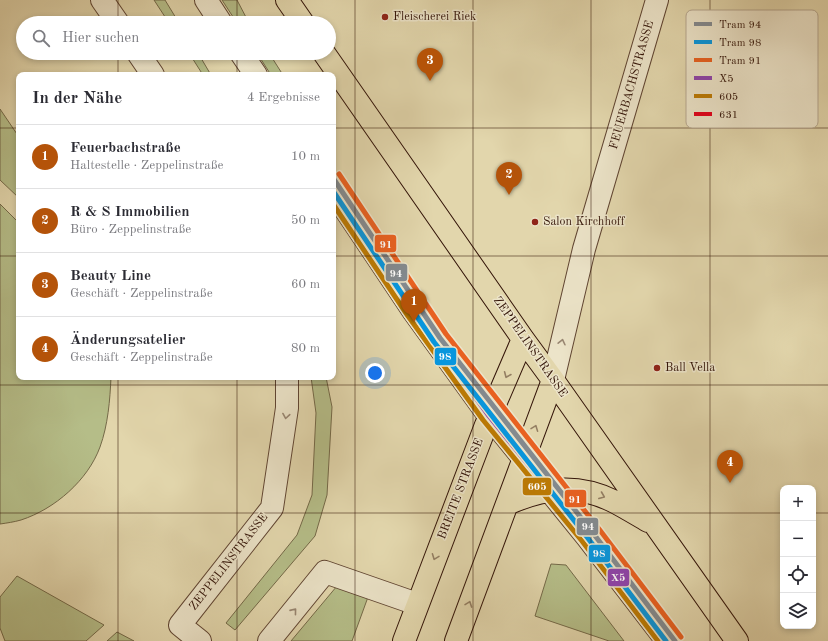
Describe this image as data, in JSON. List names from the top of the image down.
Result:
{
  "streets": {
    "main road": ["ZEPPELINSTRASSE", "BREITE STRASSE"],
    "street": ["FEUERBACHSTRASSE"]
  },
  "crossings": [
    ["FEUERBACHSTRASSE", "ZEPPELINSTRASSE"],
    ["ZEPPELINSTRASSE", "BREITE STRASSE"]
  ],
  "one_way": ["FEUERBACHSTRASSE"],
  "places": ["Fleischerei Riek", "Salon Kirchhoff", "Ball Vella"],
  "lines": [
    "tram line 91",
    "tram line 94",
    "transit line 631",
    "transit line X5",
    "tram line 98",
    "transit line 605"
  ],
  "legend": [
    "Tram 94",
    "Tram 98",
    "Tram 91",
    "X5",
    "605",
    "631"
  ],
  "page": {
    "search": "Hier suchen",
    "pins": [
      "3",
      "2",
      "1",
      "4"
    ],
    "heading": ["In der Nähe", "4 Ergebnisse"],
    "list": [
      {
        "mark": "1",
        "name": "Feuerbachstraße",
        "note": "Haltestelle · Zeppelinstraße",
        "value": "10 m"
      },
      {
        "mark": "2",
        "name": "R & S Immobilien",
        "note": "Büro · Zeppelinstraße",
        "value": "50 m"
      },
      {
        "mark": "3",
        "name": "Beauty Line",
        "note": "Geschäft · Zeppelinstraße",
        "value": "60 m"
      },
      {
        "mark": "4",
        "name": "Änderungsatelier",
        "note": "Geschäft · Zeppelinstraße",
        "value": "80 m"
      }
    ],
    "map_buttons": ["+", "−"]
  }
}
